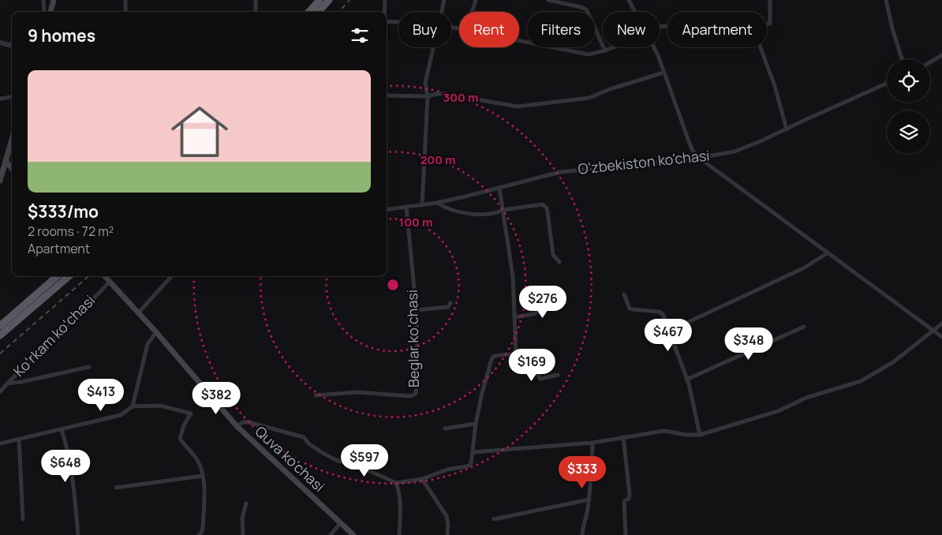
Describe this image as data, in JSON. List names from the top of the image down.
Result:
{
  "streets": {
    "main road": ["Quva ko'chasi"],
    "street": ["O'zbekiston ko'chasi", "Koʻrkam koʻchasi", "Beglar koʻchasi"]
  },
  "crossings": [
    ["O'zbekiston ko'chasi", "Beglar koʻchasi"],
    ["Koʻrkam koʻchasi", "Quva ko'chasi"]
  ],
  "page": {
    "chip": [
      "Buy",
      "Rent",
      "Filters",
      "New",
      "Apartment"
    ],
    "heading": "9 homes",
    "list": [
      {
        "name": "$333/mo",
        "note": "2 rooms · 72 m² · Apartment"
      }
    ],
    "price": [
      "$276",
      "$467",
      "$348",
      "$169",
      "$413",
      "$382",
      "$597",
      "$648",
      "$333"
    ]
  },
  "rings": ["300 m", "200 m", "100 m"]
}
